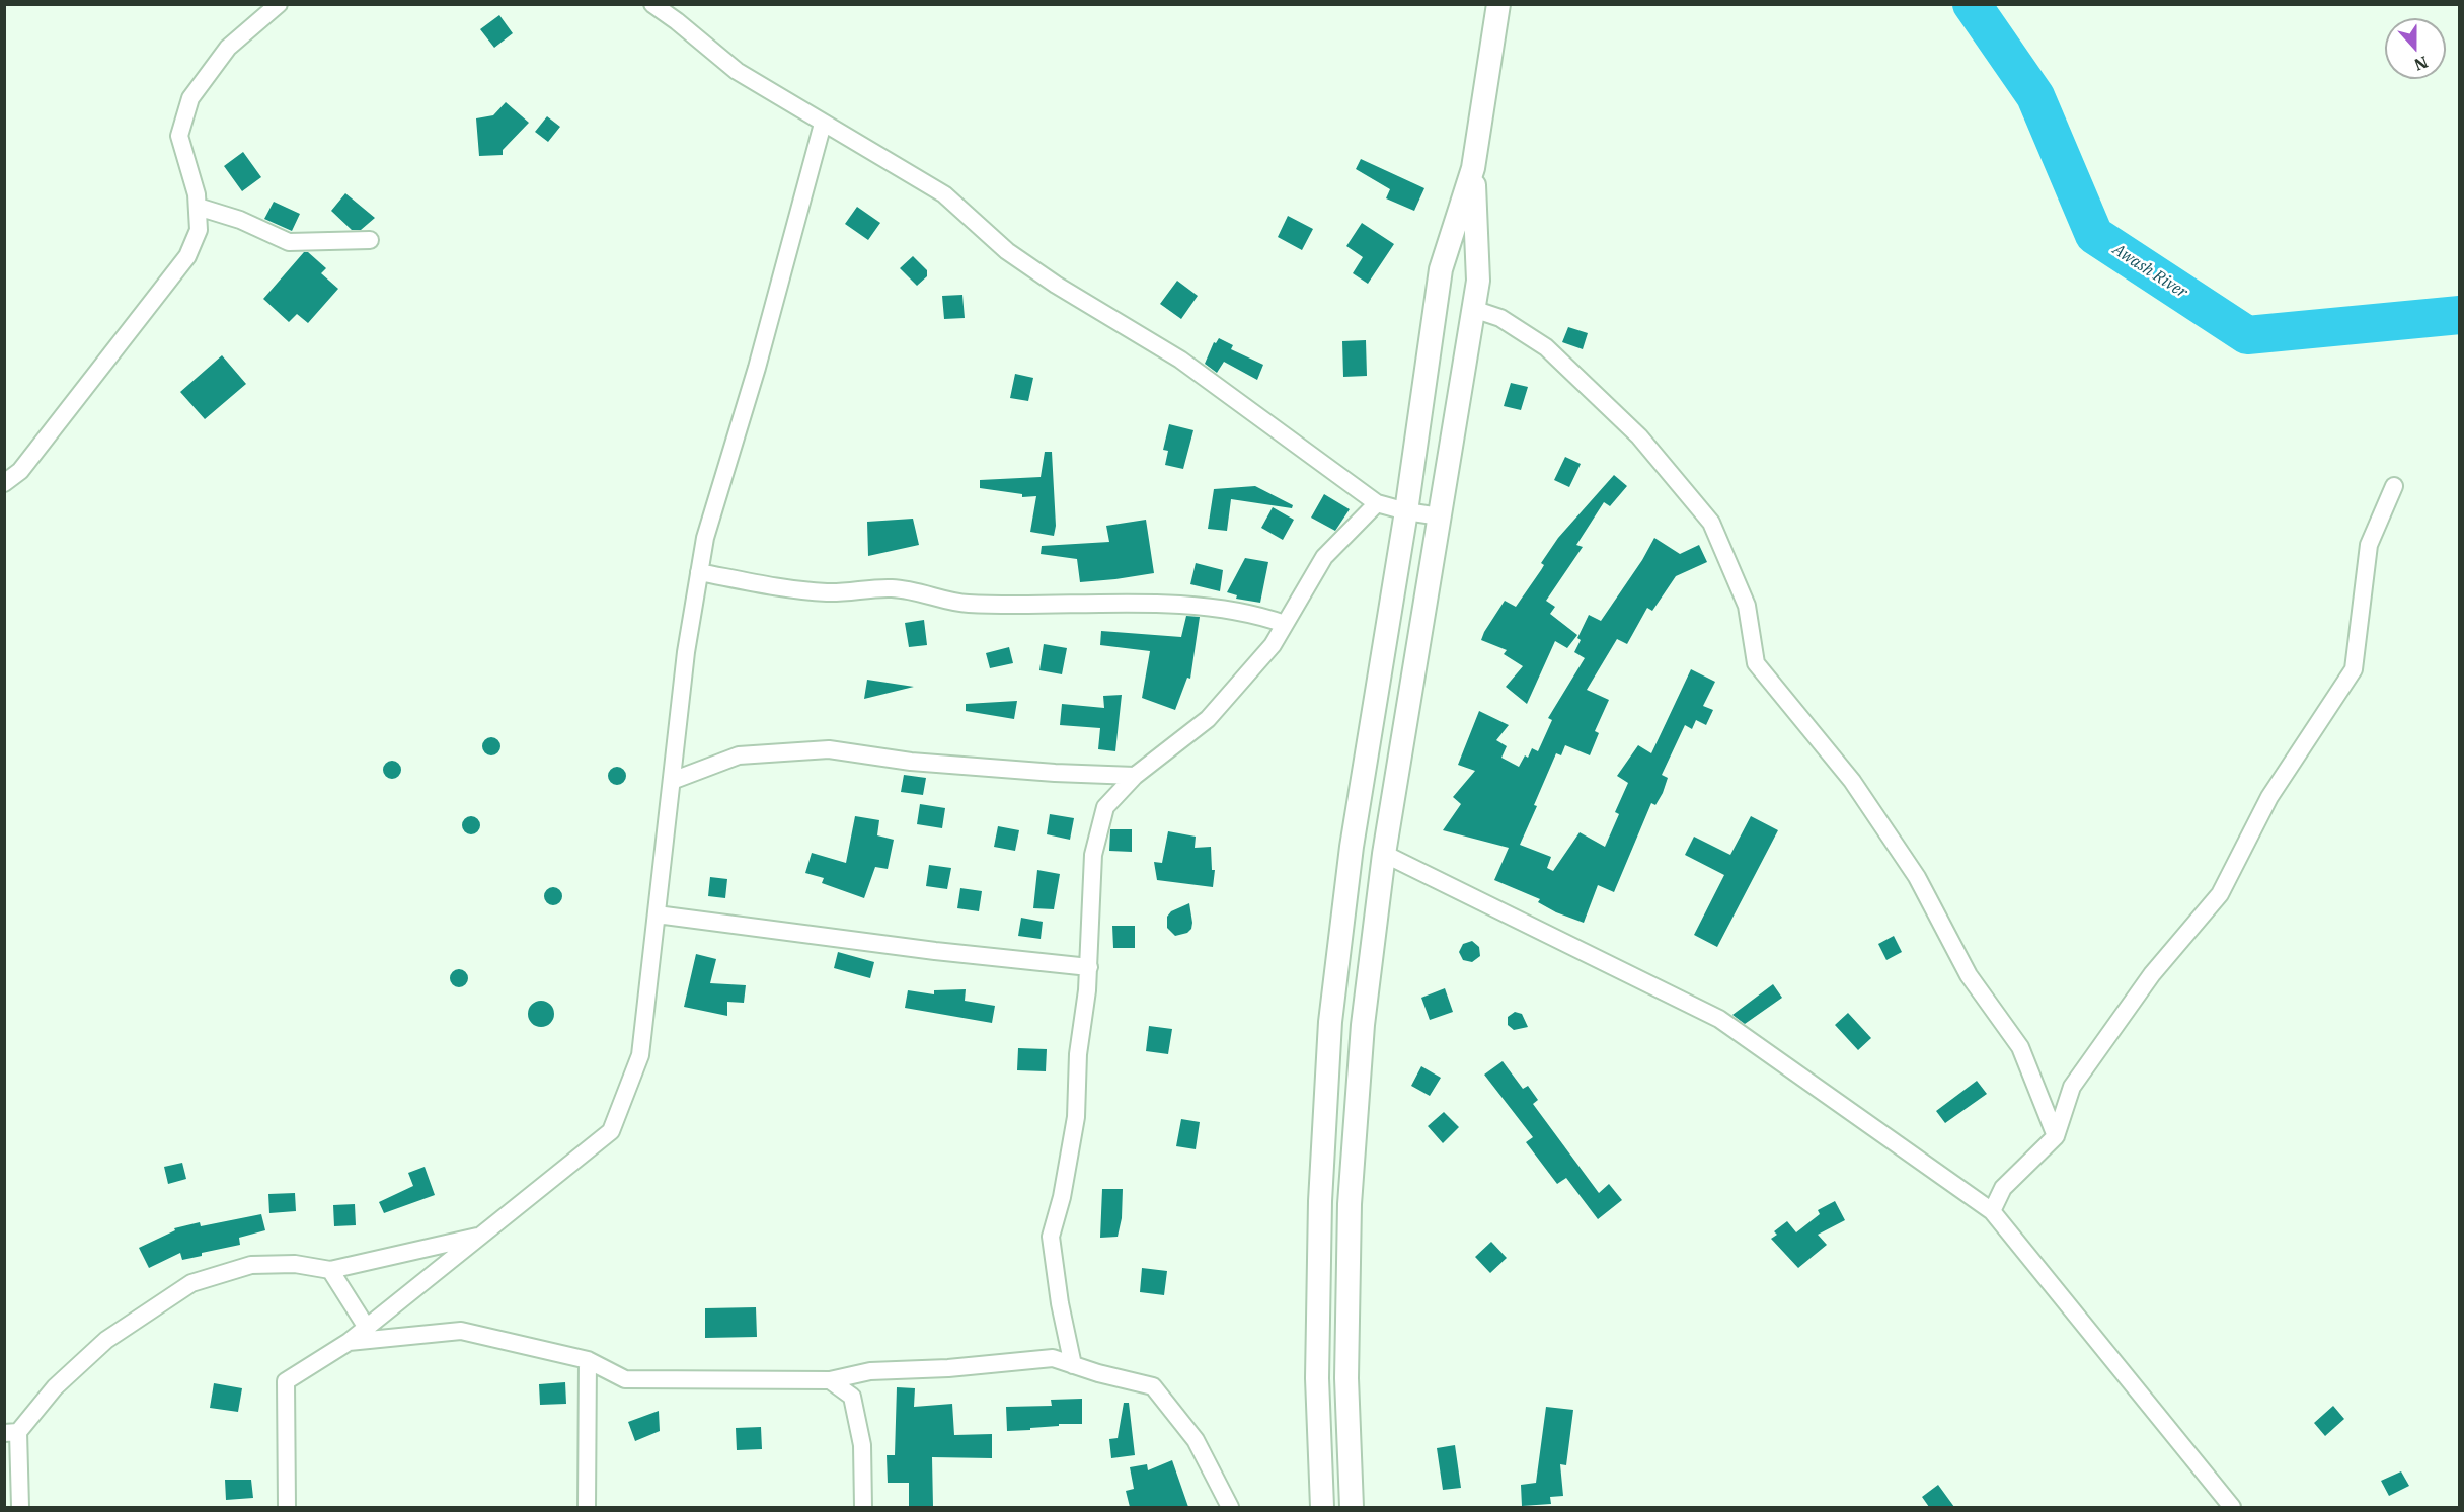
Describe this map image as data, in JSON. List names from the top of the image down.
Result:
{
  "water": ["Awash River"],
  "north": "bottom"
}
